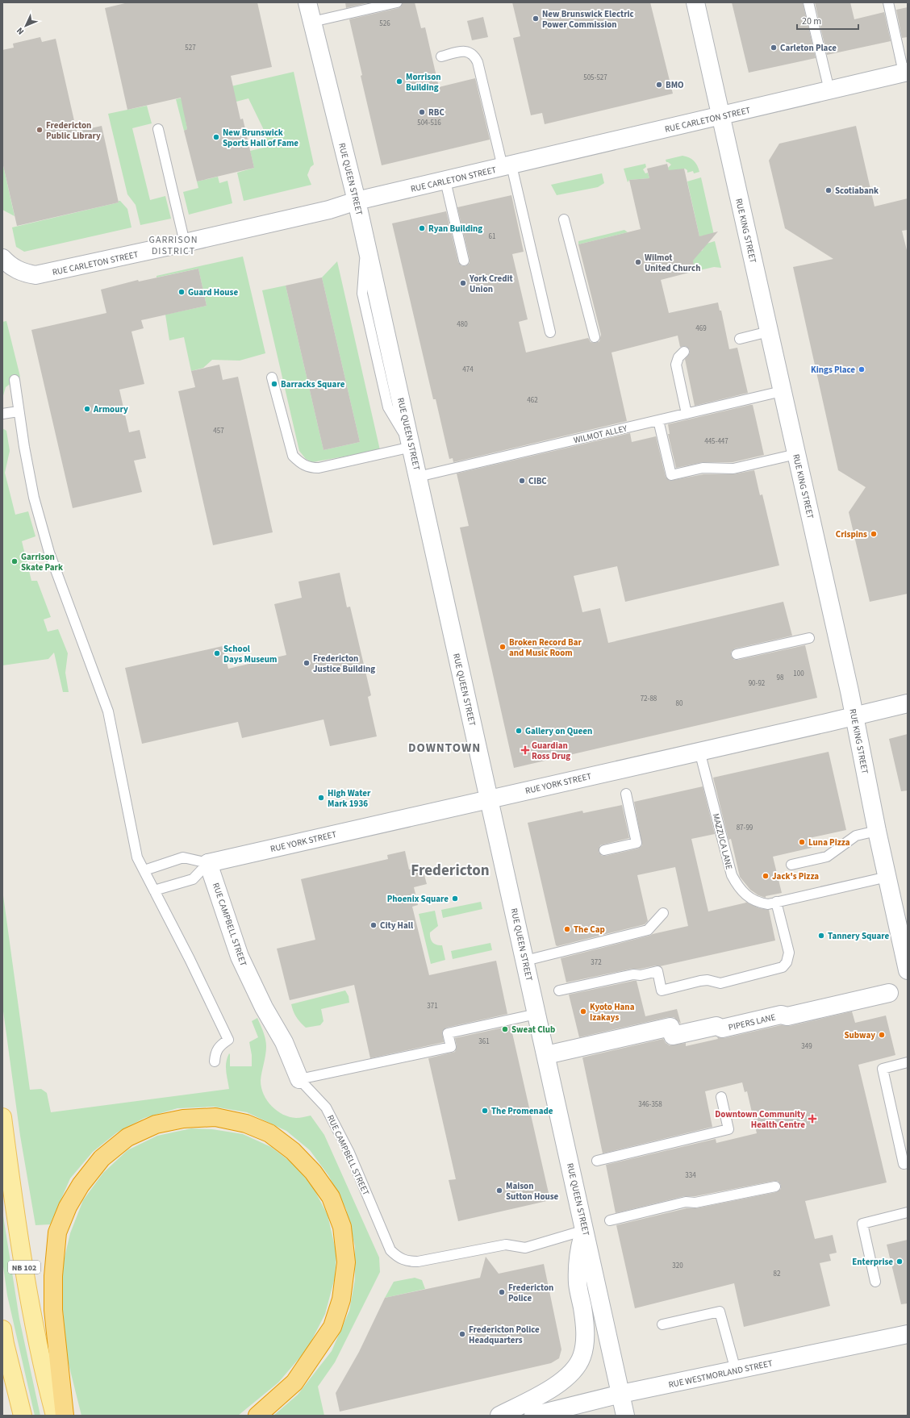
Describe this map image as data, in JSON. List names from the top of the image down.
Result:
{
  "streets": {
    "main road": [
      "RUE CARLETON STREET",
      "RUE QUEEN STREET",
      "RUE KING STREET",
      "RUE YORK STREET",
      "RUE CAMPBELL STREET",
      "PIPERS LANE",
      "NB 102",
      "RUE WESTMORLAND STREET"
    ],
    "lane": ["WILMOT ALLEY", "MAZZUCA LANE"]
  },
  "crossings": [
    ["RUE CARLETON STREET", "RUE QUEEN STREET"],
    ["RUE CARLETON STREET", "RUE KING STREET"],
    ["RUE QUEEN STREET", "WILMOT ALLEY"],
    ["RUE QUEEN STREET", "RUE YORK STREET"],
    ["RUE QUEEN STREET", "RUE CAMPBELL STREET"],
    ["RUE QUEEN STREET", "PIPERS LANE"],
    ["RUE QUEEN STREET", "RUE WESTMORLAND STREET"],
    ["RUE KING STREET", "WILMOT ALLEY"],
    ["RUE KING STREET", "RUE YORK STREET"],
    ["RUE YORK STREET", "MAZZUCA LANE"],
    ["RUE YORK STREET", "RUE CAMPBELL STREET"]
  ],
  "districts": ["GARRISON DISTRICT", "DOWNTOWN", "Fredericton"],
  "places": {
    "other": [
      "New Brunswick Electric Power Commission",
      "Carleton Place",
      "Morrison Building",
      "BMO",
      "RBC",
      "Fredericton Public Library",
      "New Brunswick Sports Hall of Fame",
      "Scotiabank",
      "Ryan Building",
      "Wilmot United Church",
      "York Credit Union",
      "Guard House",
      "Kings Place",
      "Barracks Square",
      "Armoury",
      "CIBC",
      "Crispins",
      "Garrison Skate Park",
      "Broken Record Bar and Music Room",
      "School Days Museum",
      "Fredericton Justice Building",
      "Gallery on Queen",
      "High Water Mark 1936",
      "Luna Pizza",
      "Jack's Pizza",
      "Phoenix Square",
      "City Hall",
      "The Cap",
      "Tannery Square",
      "Kyoto Hana Izakays",
      "Sweat Club",
      "Subway",
      "The Promenade",
      "Maison Sutton House",
      "Enterprise",
      "Fredericton Police",
      "Fredericton Police Headquarters"
    ],
    "health": ["Guardian Ross Drug", "Downtown Community Health Centre"]
  },
  "house_numbers": [
    "526",
    "527",
    "505-527",
    "504-516",
    "61",
    "480",
    "469",
    "474",
    "462",
    "457",
    "445-447",
    "100",
    "98",
    "90-92",
    "72-88",
    "80",
    "87-99",
    "372",
    "371",
    "361",
    "349",
    "346-358",
    "334",
    "320",
    "82"
  ],
  "scale_bar": "20 m",
  "north": "bottom left"
}
